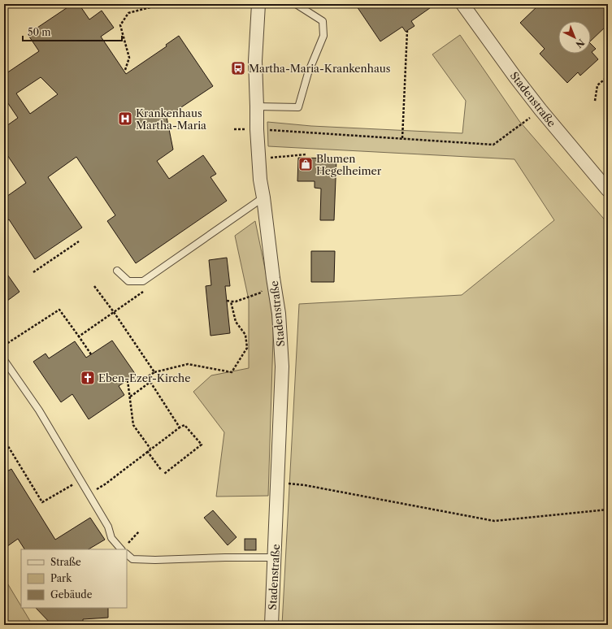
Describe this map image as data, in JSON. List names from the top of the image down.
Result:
{
  "streets": {
    "street": ["Stadenstraße"]
  },
  "places": {
    "bus stop": ["Martha-Maria-Krankenhaus"],
    "hospital": ["Krankenhaus Martha-Maria"],
    "shop": ["Blumen Hegelheimer"],
    "church": ["Eben-Ezer-Kirche"]
  },
  "legend": ["Straße", "Park", "Gebäude"],
  "scale_bar": "50 m",
  "north": "bottom right"
}
